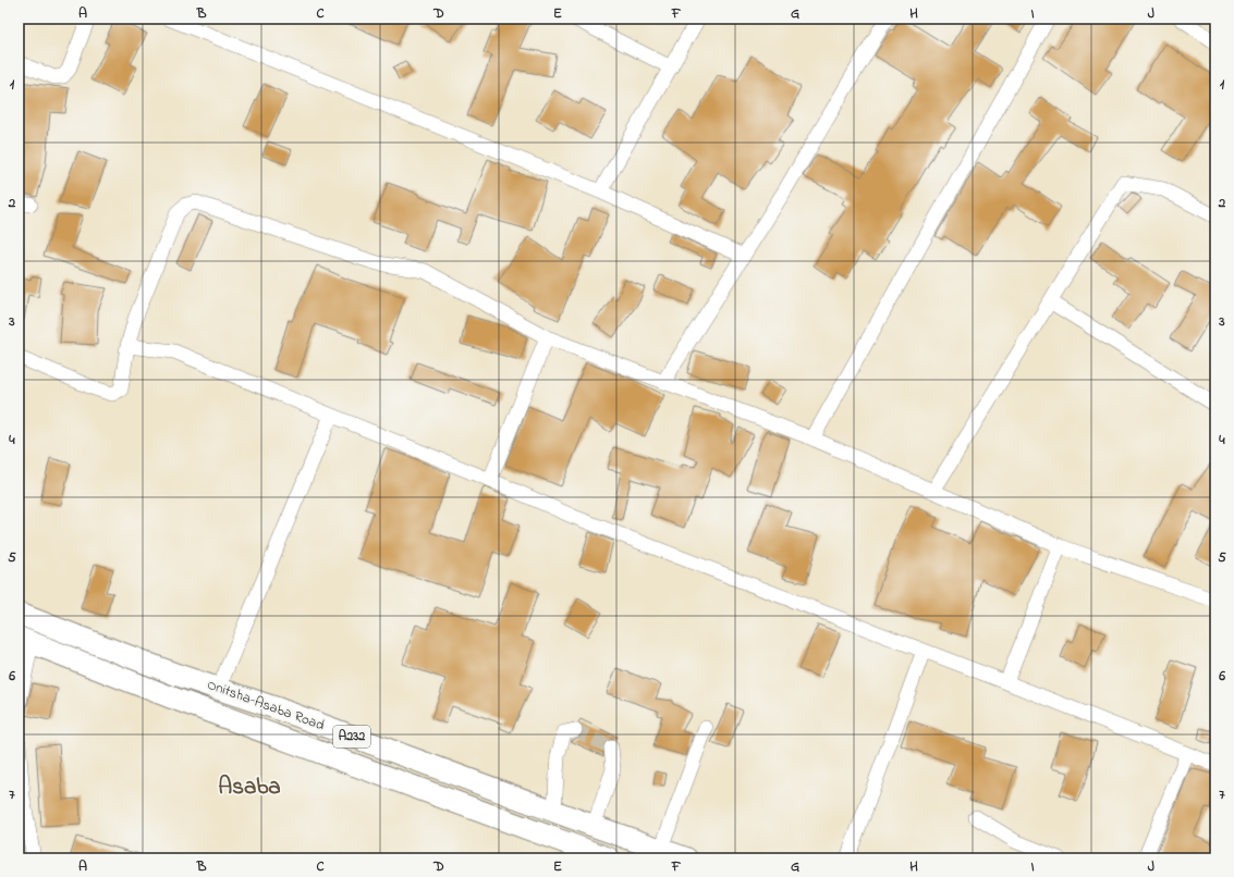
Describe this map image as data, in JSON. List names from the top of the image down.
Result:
{
  "streets": {
    "highway": ["Onitsha-Asaba Road", "A232"]
  },
  "districts": ["Asaba"],
  "grid": {
    "columns": [
      "A",
      "B",
      "C",
      "D",
      "E",
      "F",
      "G",
      "H",
      "I",
      "J"
    ],
    "rows": [
      "1",
      "2",
      "3",
      "4",
      "5",
      "6",
      "7"
    ]
  }
}
